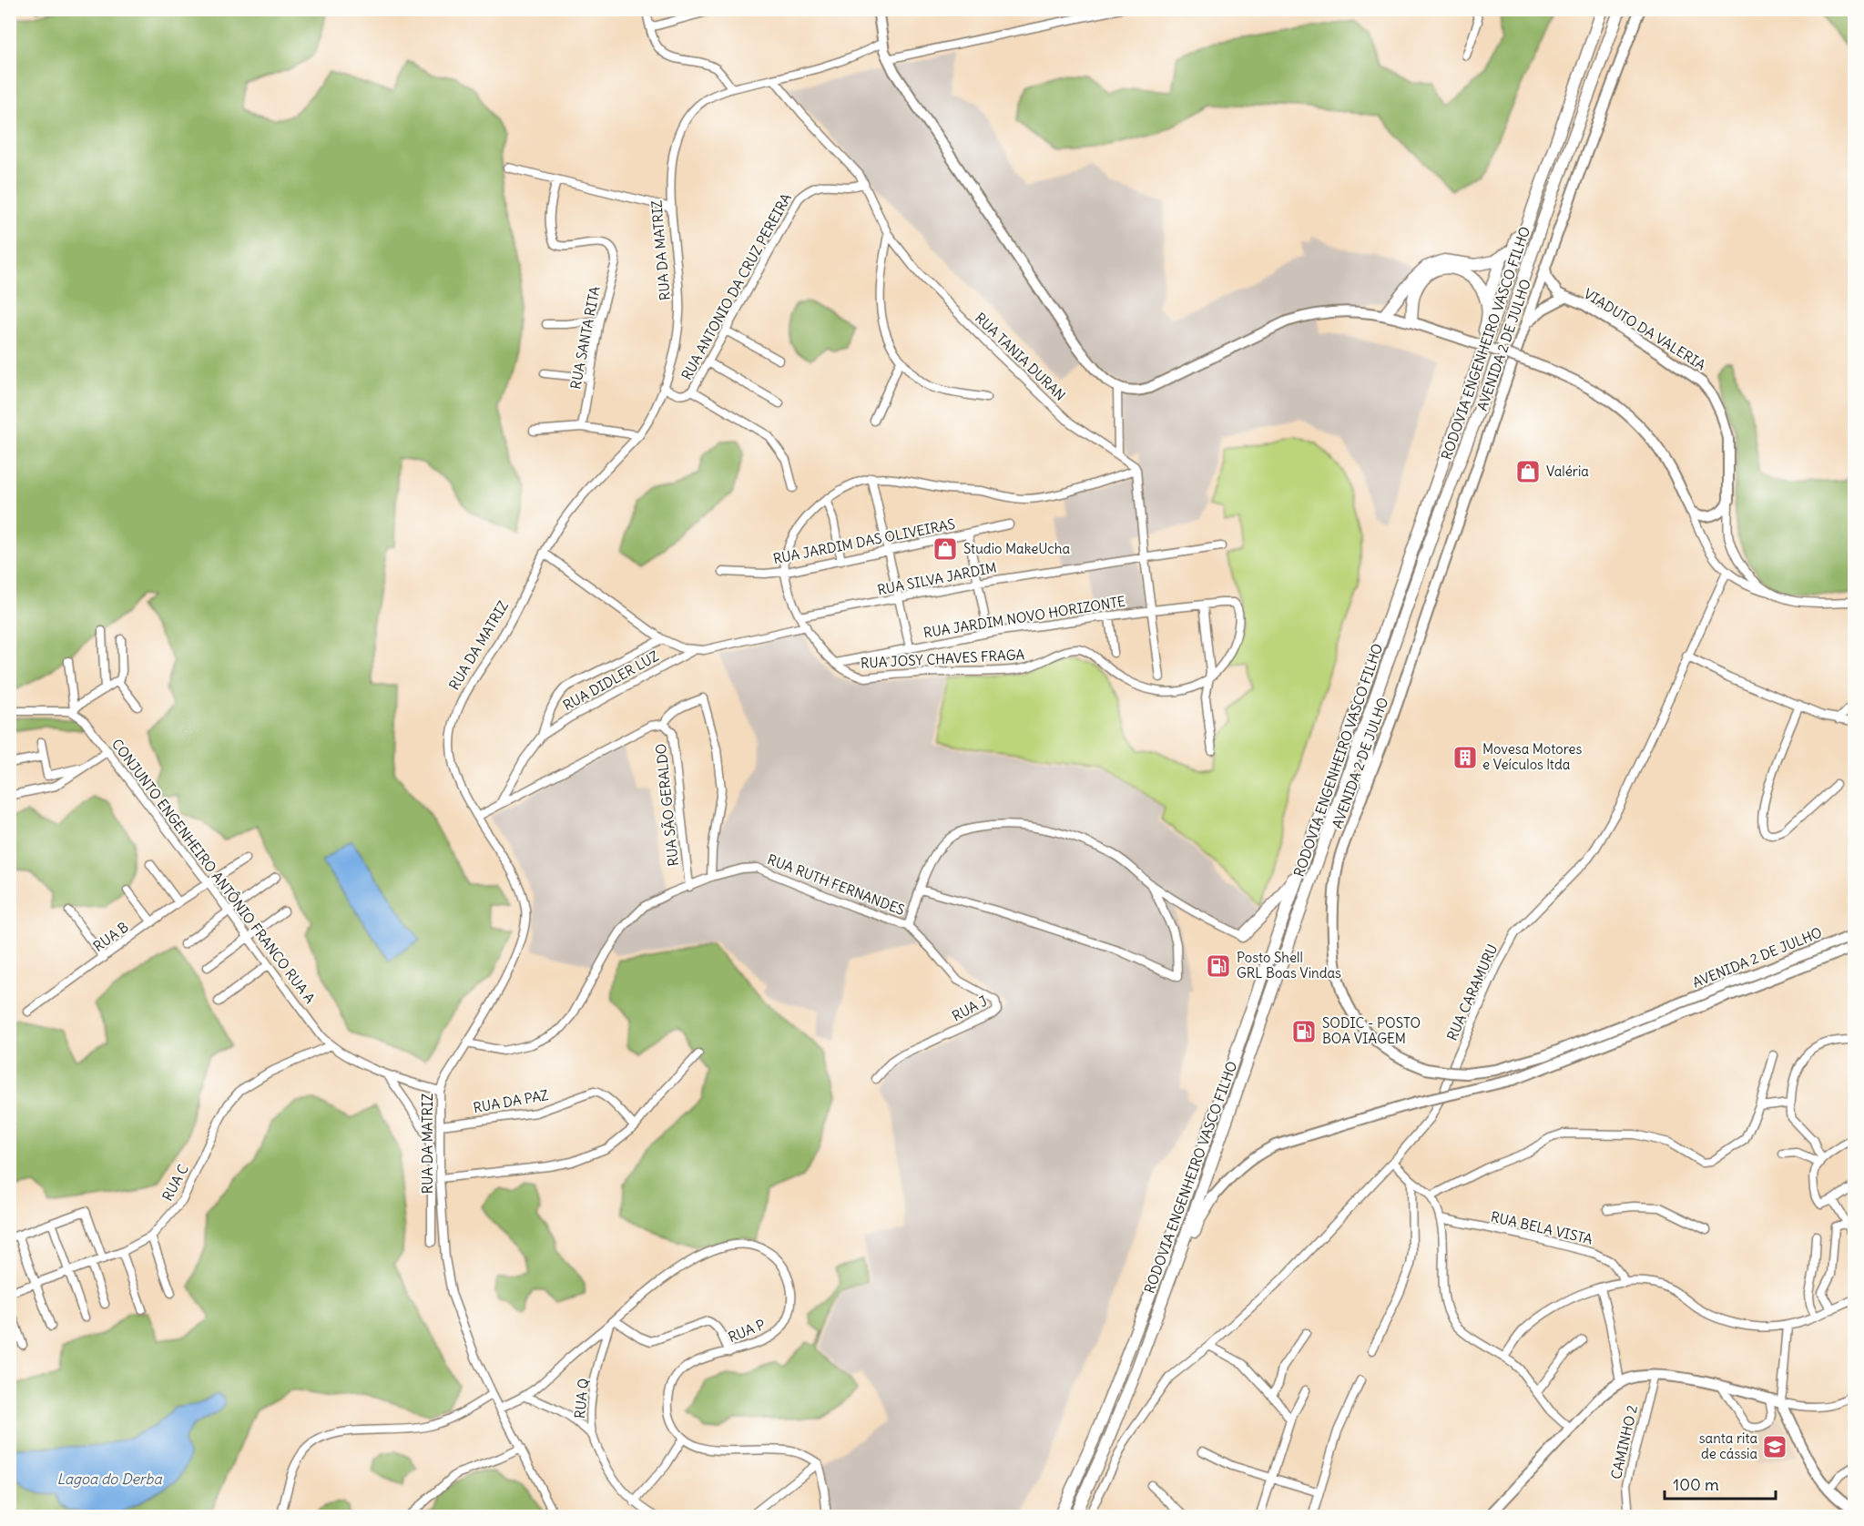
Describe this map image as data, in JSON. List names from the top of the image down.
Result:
{
  "streets": {
    "highway": ["RODOVIA ENGENHEIRO VASCO FILHO"],
    "main road": ["VIADUTO DA VALERIA", "AVENIDA 2 DE JULHO"],
    "street": [
      "RUA DA MATRIZ",
      "RUA ANTONIO DA CRUZ PEREIRA",
      "RUA SANTA RITA",
      "RUA TANIA DURAN",
      "RUA JARDIM DAS OLIVEIRAS",
      "RUA SILVA JARDIM",
      "RUA JARDIM NOVO HORIZONTE",
      "RUA JOSY CHAVES FRAGA",
      "RUA DIDLER LUZ",
      "RUA SÃO GERALDO",
      "CONJUNTO ENGENHEIRO ANTÔNIO FRANCO RUA A",
      "RUA RUTH FERNANDES",
      "RUA B",
      "RUA CARAMURU",
      "RUA J",
      "RUA DA PAZ",
      "RUA C",
      "RUA BELA VISTA",
      "RUA P",
      "RUA Q",
      "CAMINHO 2"
    ]
  },
  "crossings": [
    ["RUA DA MATRIZ", "RUA ANTONIO DA CRUZ PEREIRA"],
    ["RUA DA MATRIZ", "RUA TANIA DURAN"],
    ["RUA DA MATRIZ", "CONJUNTO ENGENHEIRO ANTÔNIO FRANCO RUA A"],
    ["RUA DA MATRIZ", "RUA RUTH FERNANDES"],
    ["RUA DA MATRIZ", "RUA DA PAZ"],
    ["RUA DA MATRIZ", "RUA P"],
    ["RUA ANTONIO DA CRUZ PEREIRA", "RUA TANIA DURAN"],
    ["VIADUTO DA VALERIA", "AVENIDA 2 DE JULHO"],
    ["RUA TANIA DURAN", "RUA JOSY CHAVES FRAGA"],
    ["RUA JARDIM DAS OLIVEIRAS", "RUA JOSY CHAVES FRAGA"],
    ["RUA SILVA JARDIM", "RUA JOSY CHAVES FRAGA"],
    ["RUA JARDIM NOVO HORIZONTE", "RUA JOSY CHAVES FRAGA"],
    ["RUA SÃO GERALDO", "RUA RUTH FERNANDES"],
    ["CONJUNTO ENGENHEIRO ANTÔNIO FRANCO RUA A", "RUA B"],
    ["CONJUNTO ENGENHEIRO ANTÔNIO FRANCO RUA A", "RUA C"],
    ["RUA RUTH FERNANDES", "RUA J"],
    ["RUA P", "RUA Q"]
  ],
  "water": ["Lagoa do Derba"],
  "places": {
    "shop": ["Valéria", "Studio MakeUcha"],
    "building": ["Movesa Motores e Veículos ltda"],
    "fuel station": ["Posto Shell GRL Boas Vindas", "SODIC - POSTO BOA VIAGEM"],
    "school or university": ["santa rita de cássia"]
  },
  "scale_bar": "100 m"
}
